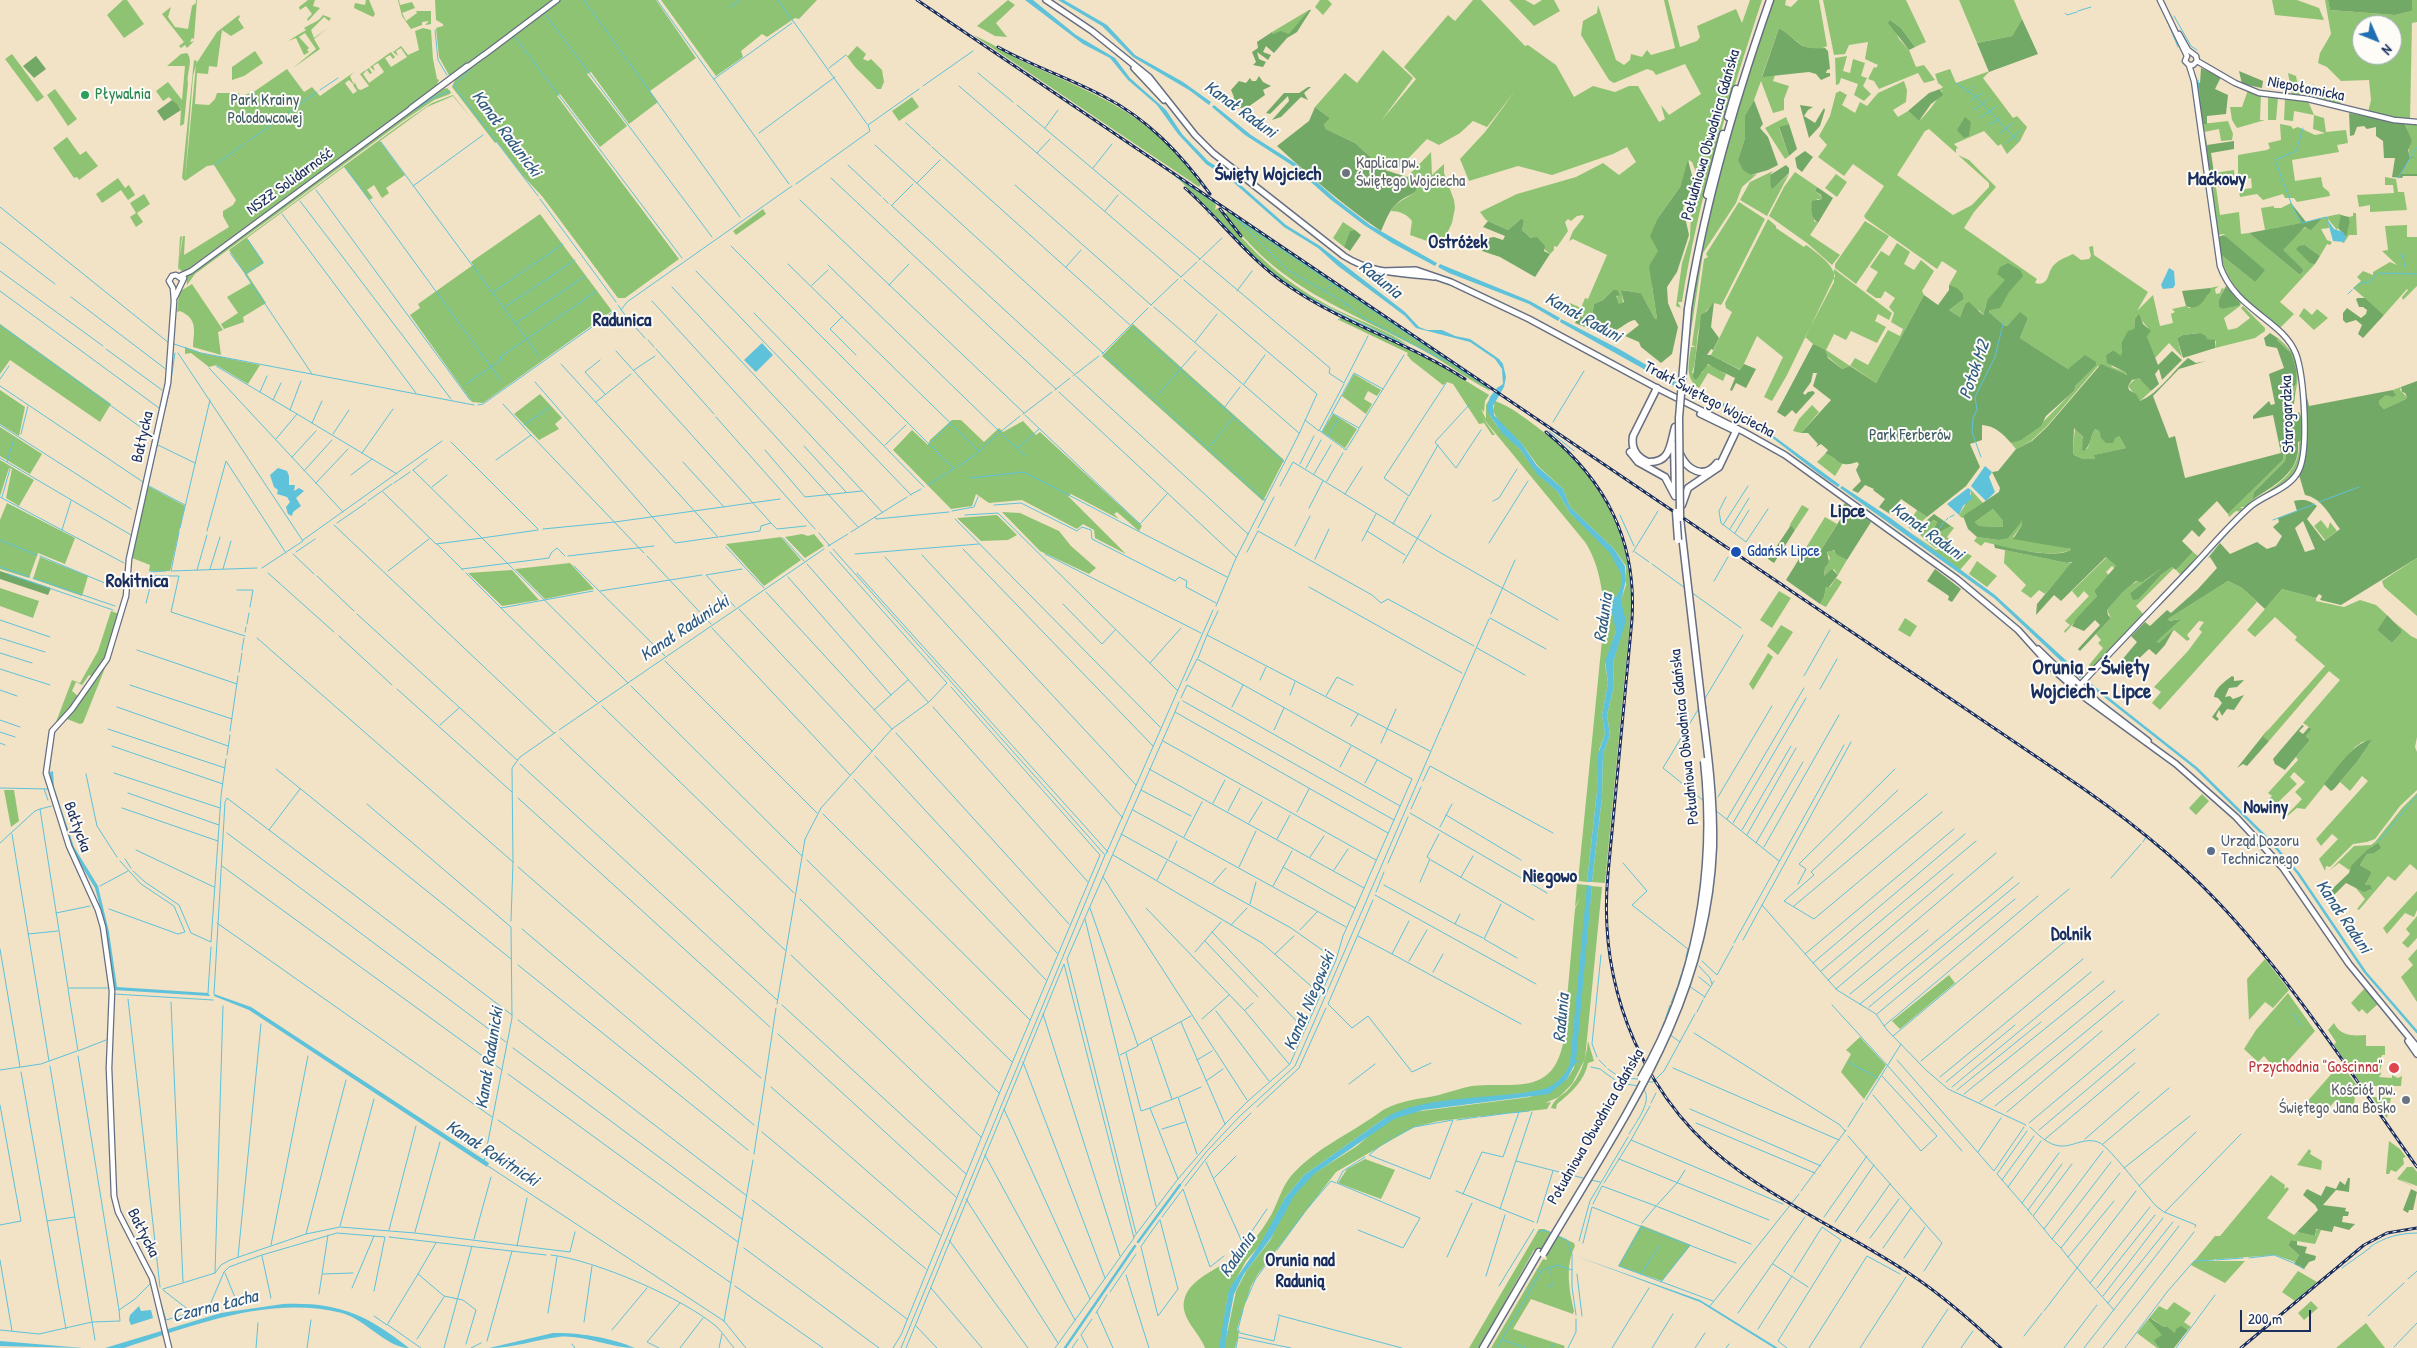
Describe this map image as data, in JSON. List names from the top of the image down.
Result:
{
  "streets": {
    "highway": ["Południowa Obwodnica Gdańska"],
    "main road": [
      "Niepołomicka",
      "NSZZ Solidarność",
      "Trakt Świętego Wojciecha",
      "Starogardzka",
      "Bałtycka"
    ]
  },
  "crossings": [
    ["Niepołomicka", "Starogardzka"],
    ["NSZZ Solidarność", "Bałtycka"]
  ],
  "districts": [
    "Święty Wojciech",
    "Maćkowy",
    "Ostróżek",
    "Radunica",
    "Lipce",
    "Rokitnica",
    "Orunia - Święty Wojciech - Lipce",
    "Nowiny",
    "Niegowo",
    "Dolnik",
    "Orunia nad Radunią"
  ],
  "water": [
    "Kanał Raduni",
    "Kanał Radunicki",
    "Radunia",
    "Potok M2",
    "Kanał Niegowski",
    "Kanał Rokitnicki",
    "Czarna Łacha"
  ],
  "parks": ["Park Krainy Polodowcowej", "Park Ferberów"],
  "places": [
    "Pływalnia",
    "Kaplica pw. Świętego Wojciecha",
    "Gdańsk Lipce",
    "Urząd Dozoru Technicznego",
    "Przychodnia \"Gościnna\"",
    "Kościół pw. Świętego Jana Bosko"
  ],
  "scale_bar": "200 m",
  "north": "bottom right"
}
